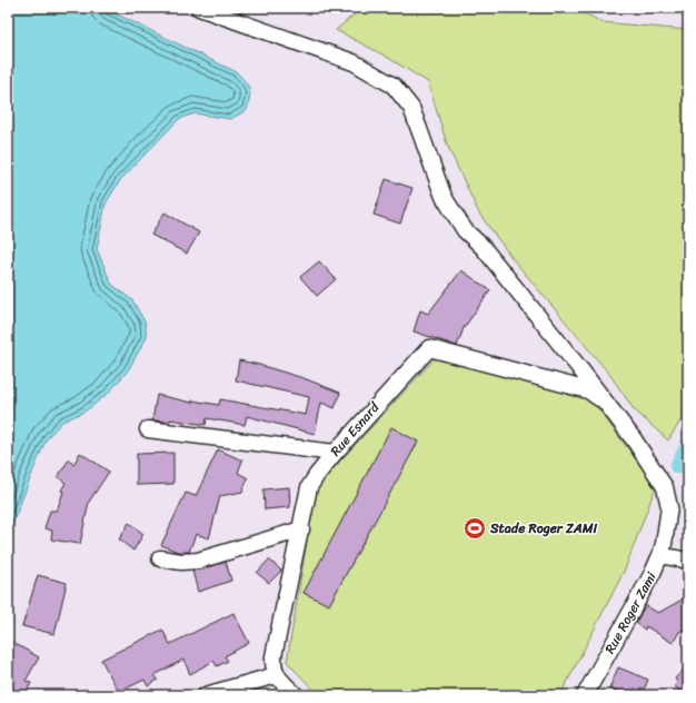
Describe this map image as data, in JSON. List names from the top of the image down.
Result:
{
  "streets": {
    "street": ["Rue Esnard", "Rue Roger Zami"]
  },
  "places": {
    "sports": ["Stade Roger ZAMI"]
  }
}
